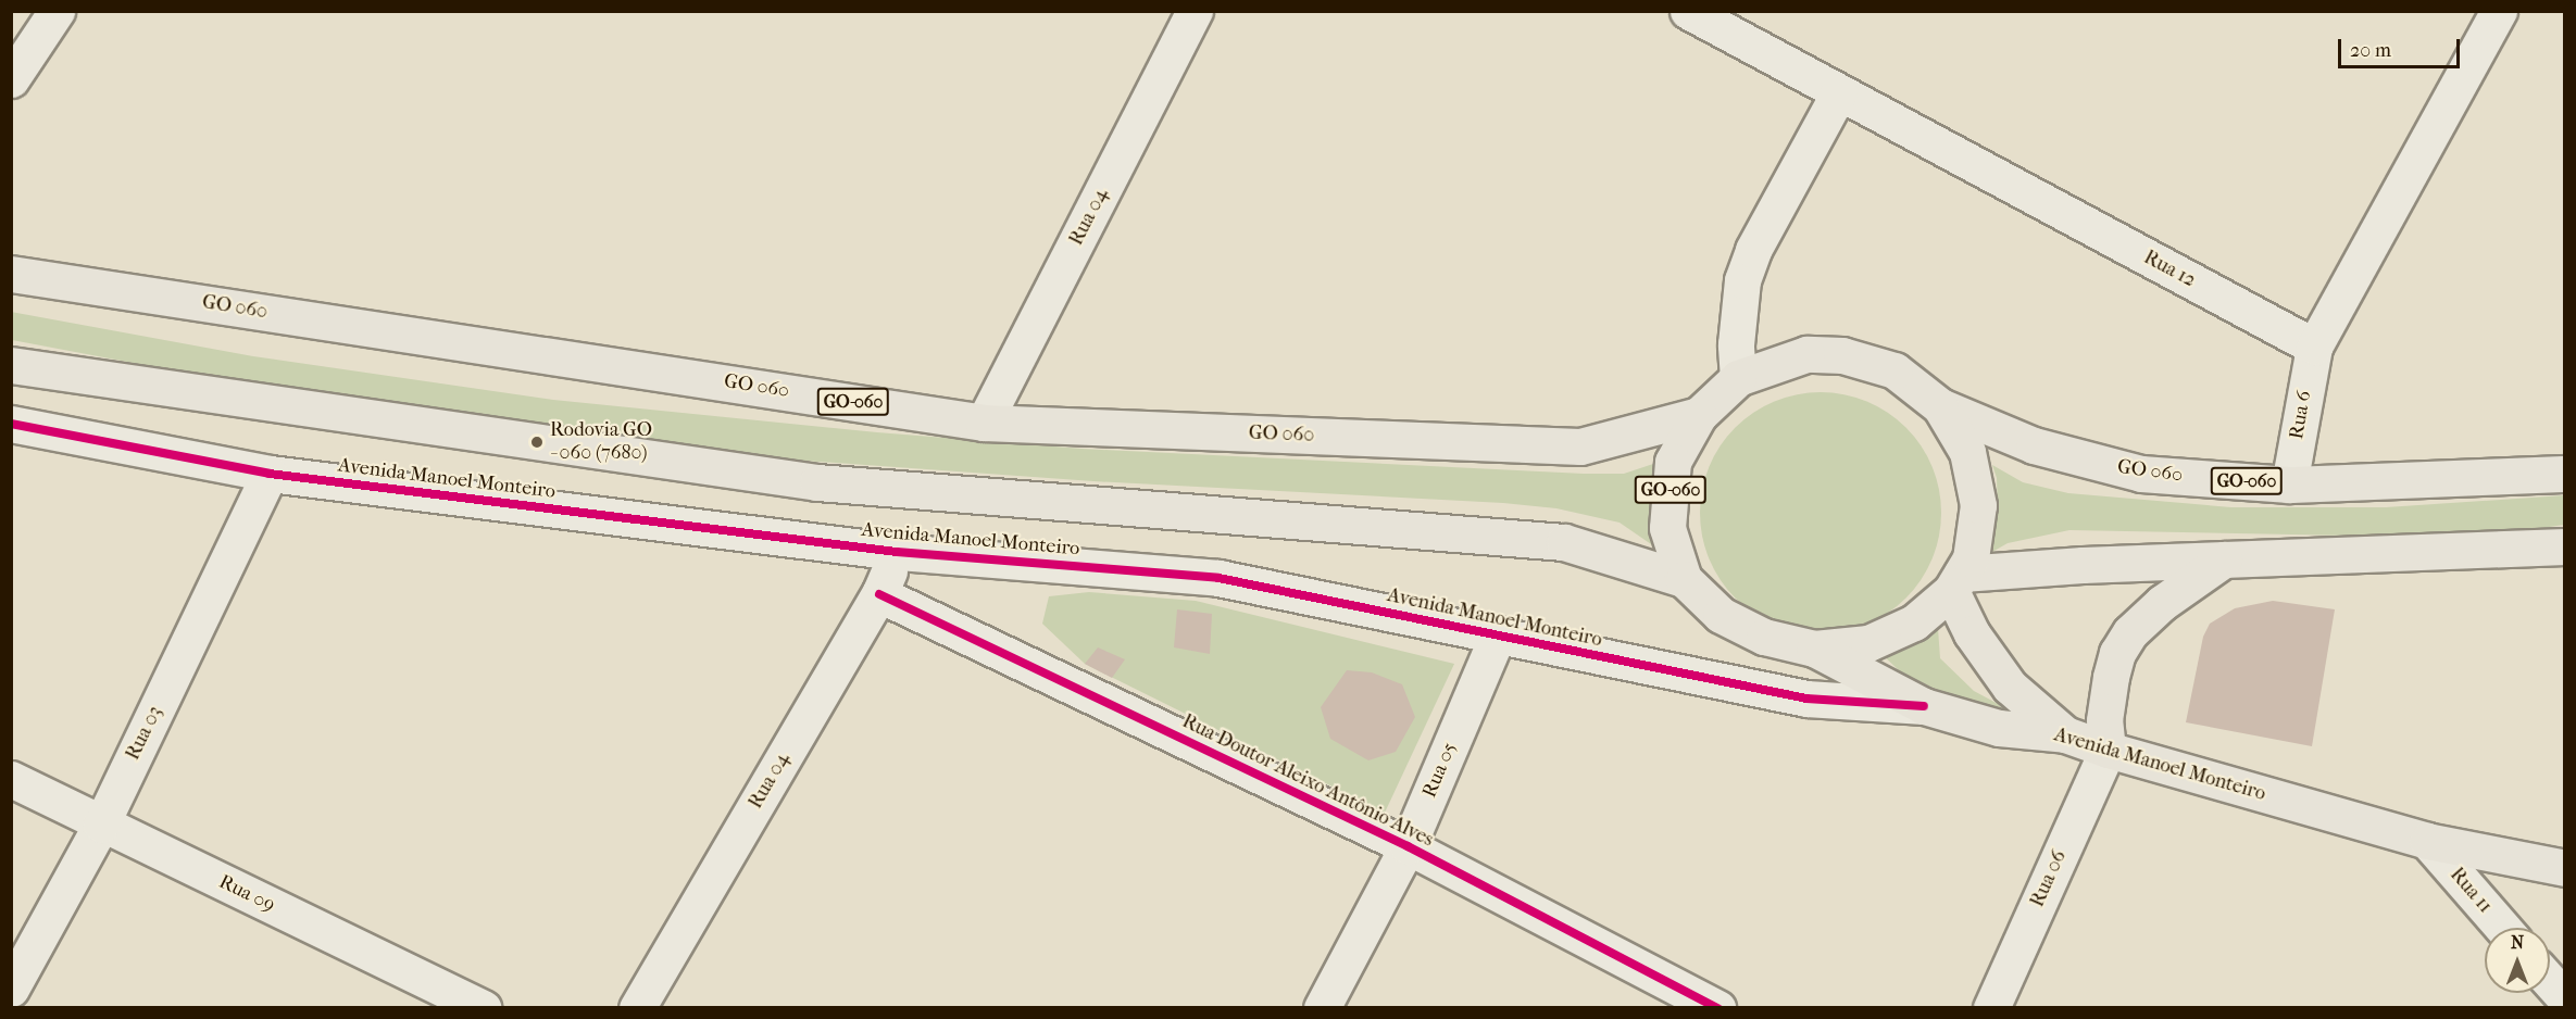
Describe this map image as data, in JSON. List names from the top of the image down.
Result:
{
  "streets": {
    "main road": ["GO 060", "GO-060", "Avenida Manoel Monteiro"],
    "street": [
      "Rua 04",
      "Rua 12",
      "Rua 6",
      "Rua 03",
      "Rua 05",
      "Rua Doutor Aleixo Antônio Alves",
      "Rua 06",
      "Rua 11",
      "Rua 09"
    ]
  },
  "crossings": [
    ["Rua 04", "GO 060"],
    ["Rua 04", "Avenida Manoel Monteiro"],
    ["Rua 04", "Rua Doutor Aleixo Antônio Alves"],
    ["Rua 12", "Rua 6"],
    ["GO 060", "GO-060"],
    ["GO 060", "Rua 6"],
    ["Avenida Manoel Monteiro", "Rua 03"],
    ["Avenida Manoel Monteiro", "Rua 05"],
    ["Avenida Manoel Monteiro", "Rua 06"],
    ["Avenida Manoel Monteiro", "Rua 11"],
    ["Rua 03", "Rua 09"],
    ["Rua 05", "Rua Doutor Aleixo Antônio Alves"]
  ],
  "places": ["Rodovia GO - 060 (7680)"],
  "scale_bar": "20 m",
  "north": "top"
}
